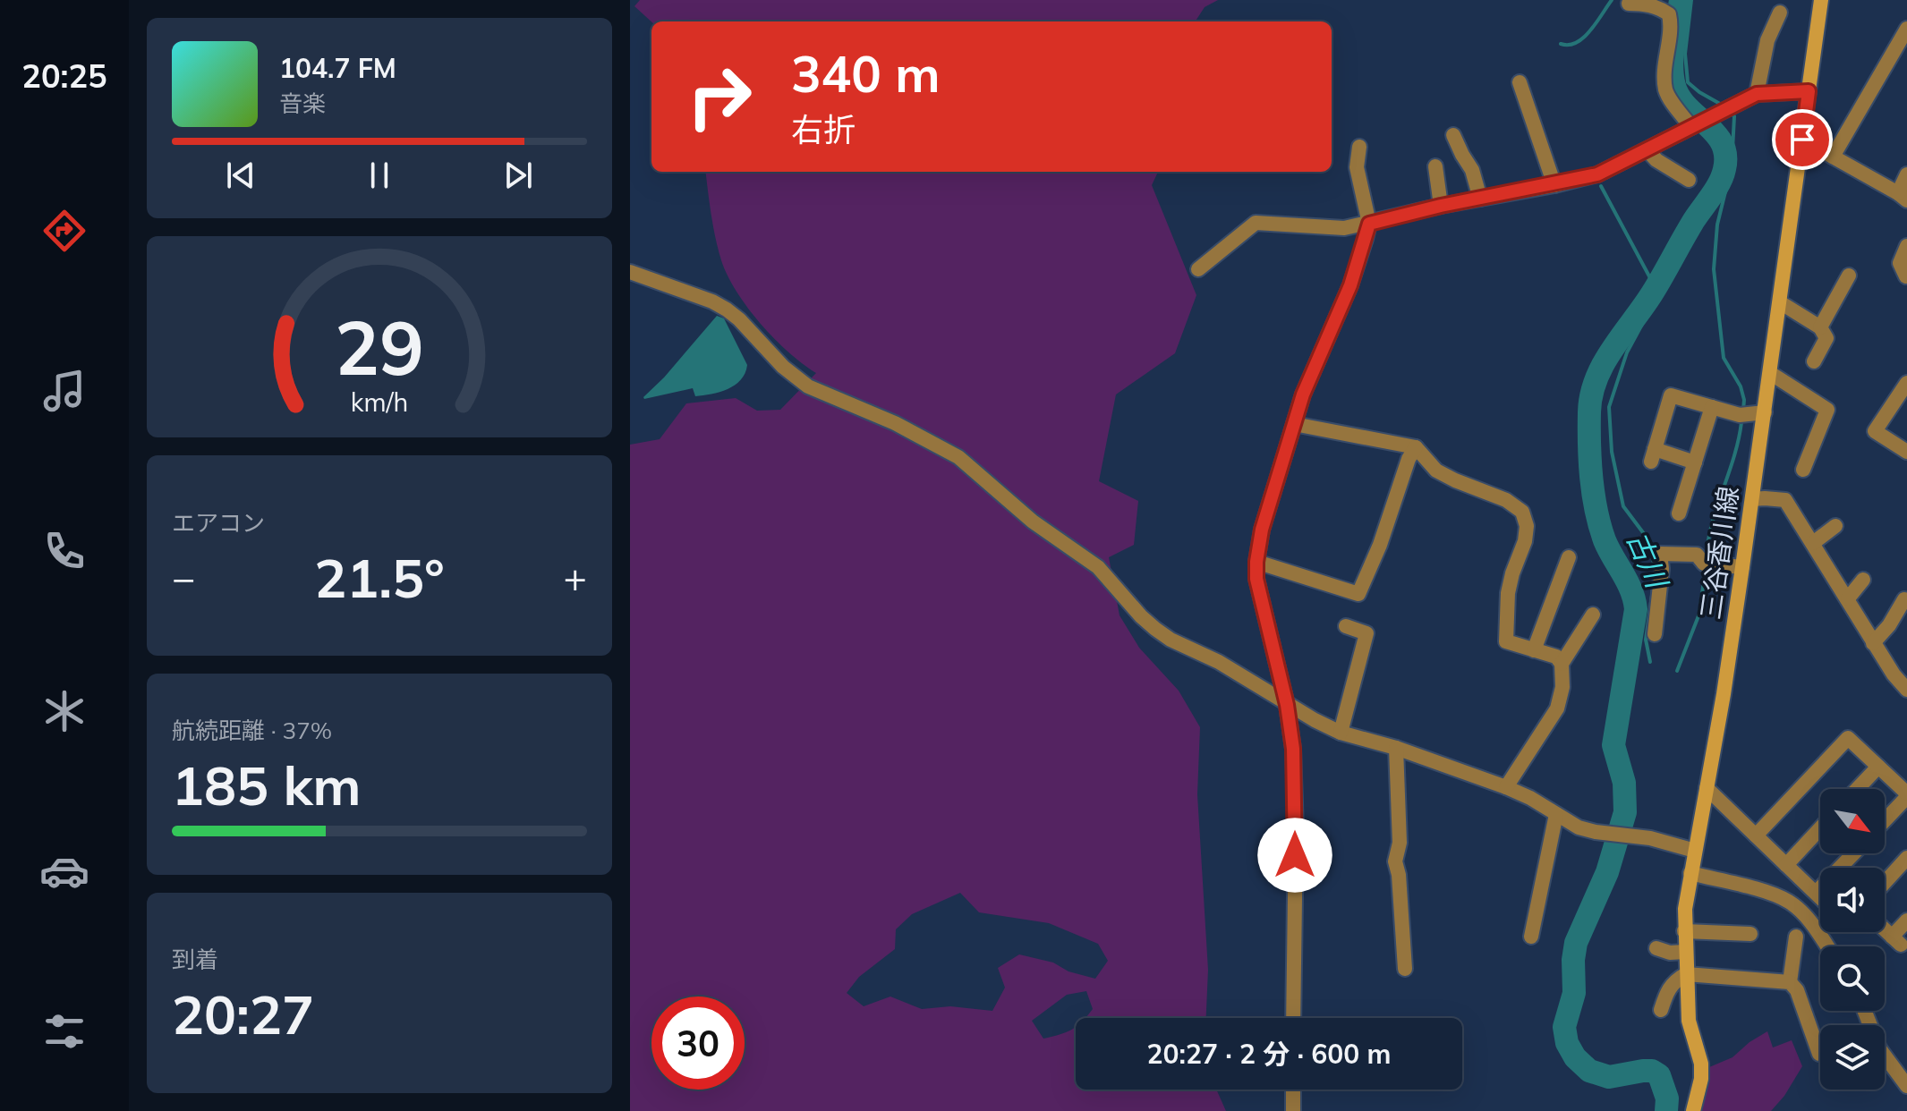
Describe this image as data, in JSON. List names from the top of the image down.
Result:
{
  "streets": {
    "main road": ["三谷香川線"]
  },
  "water": ["古川"],
  "north": "bottom right",
  "page": {
    "tabs": "20:25",
    "turn": ["340 m", "右折"],
    "song": ["104.7 FM", "音楽"],
    "tile": [
      "エアコン",
      ["航続距離 · 37%", "185 km"],
      ["到着", "20:27"]
    ],
    "heat": ["−", "21.5°", "+"],
    "limit": "30",
    "trip": "20:27 · 2 分 · 600 m",
    "gauge": ["29", "km/h"]
  }
}
